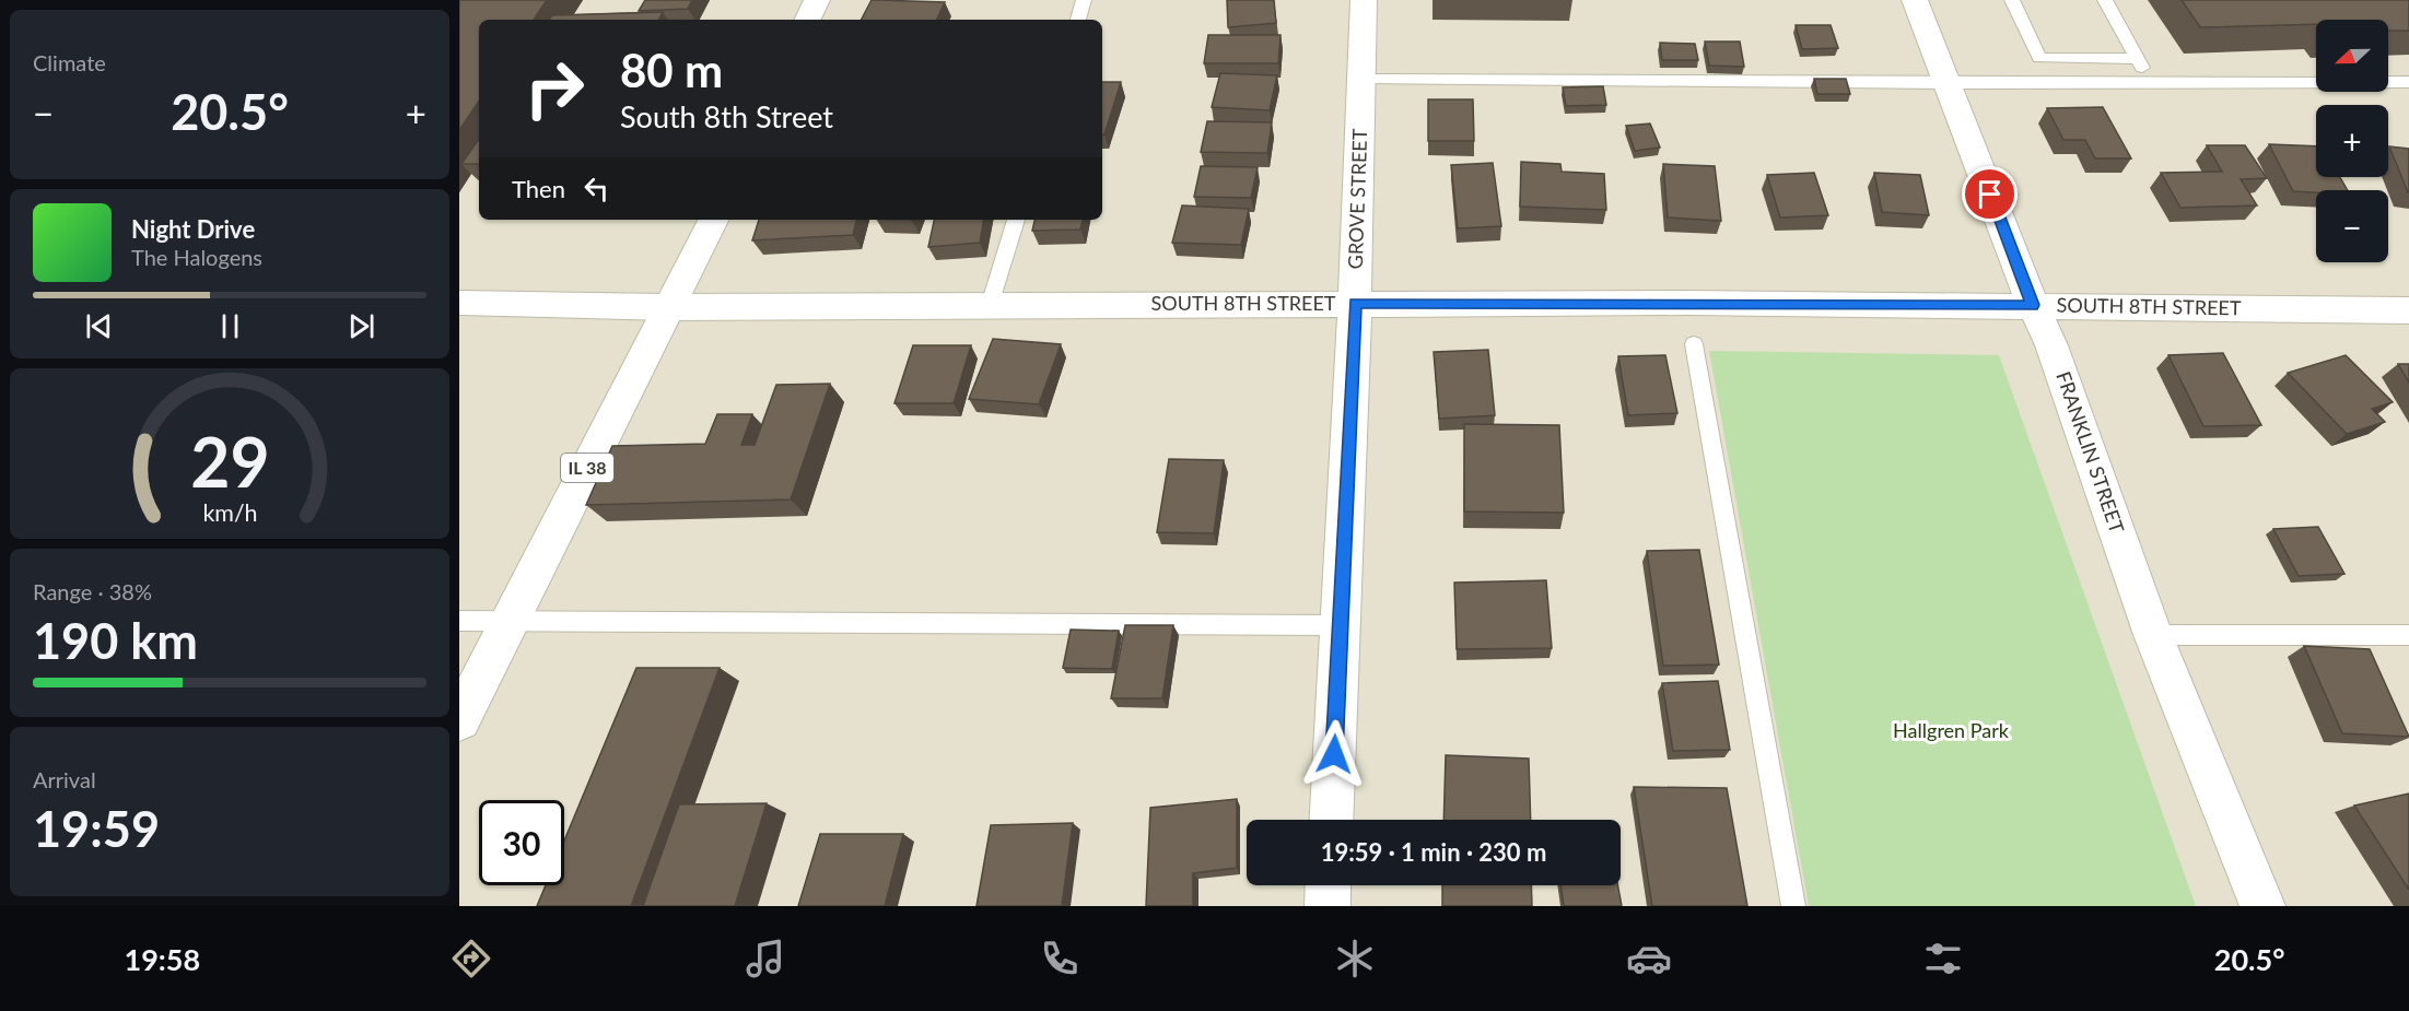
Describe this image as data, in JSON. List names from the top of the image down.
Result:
{
  "streets": {
    "street": [
      "GROVE STREET",
      "SOUTH 8TH STREET",
      "FRANKLIN STREET",
      "IL 38"
    ]
  },
  "crossings": [
    ["GROVE STREET", "SOUTH 8TH STREET"],
    ["SOUTH 8TH STREET", "FRANKLIN STREET"],
    ["SOUTH 8TH STREET", "IL 38"]
  ],
  "parks": ["Hallgren Park"],
  "north": "left",
  "page": {
    "tile": [
      "Climate",
      ["Range · 38%", "190 km"],
      ["Arrival", "19:59"]
    ],
    "map_buttons": ["+", "−"],
    "turn": ["80 m", "South 8th Street"],
    "heat": ["−", "20.5°", "+"],
    "then": "Then",
    "song": ["Night Drive", "The Halogens"],
    "limit": "30",
    "trip": "19:59 · 1 min · 230 m",
    "tabs": ["19:58", "20.5°"],
    "gauge": ["29", "km/h"]
  }
}
